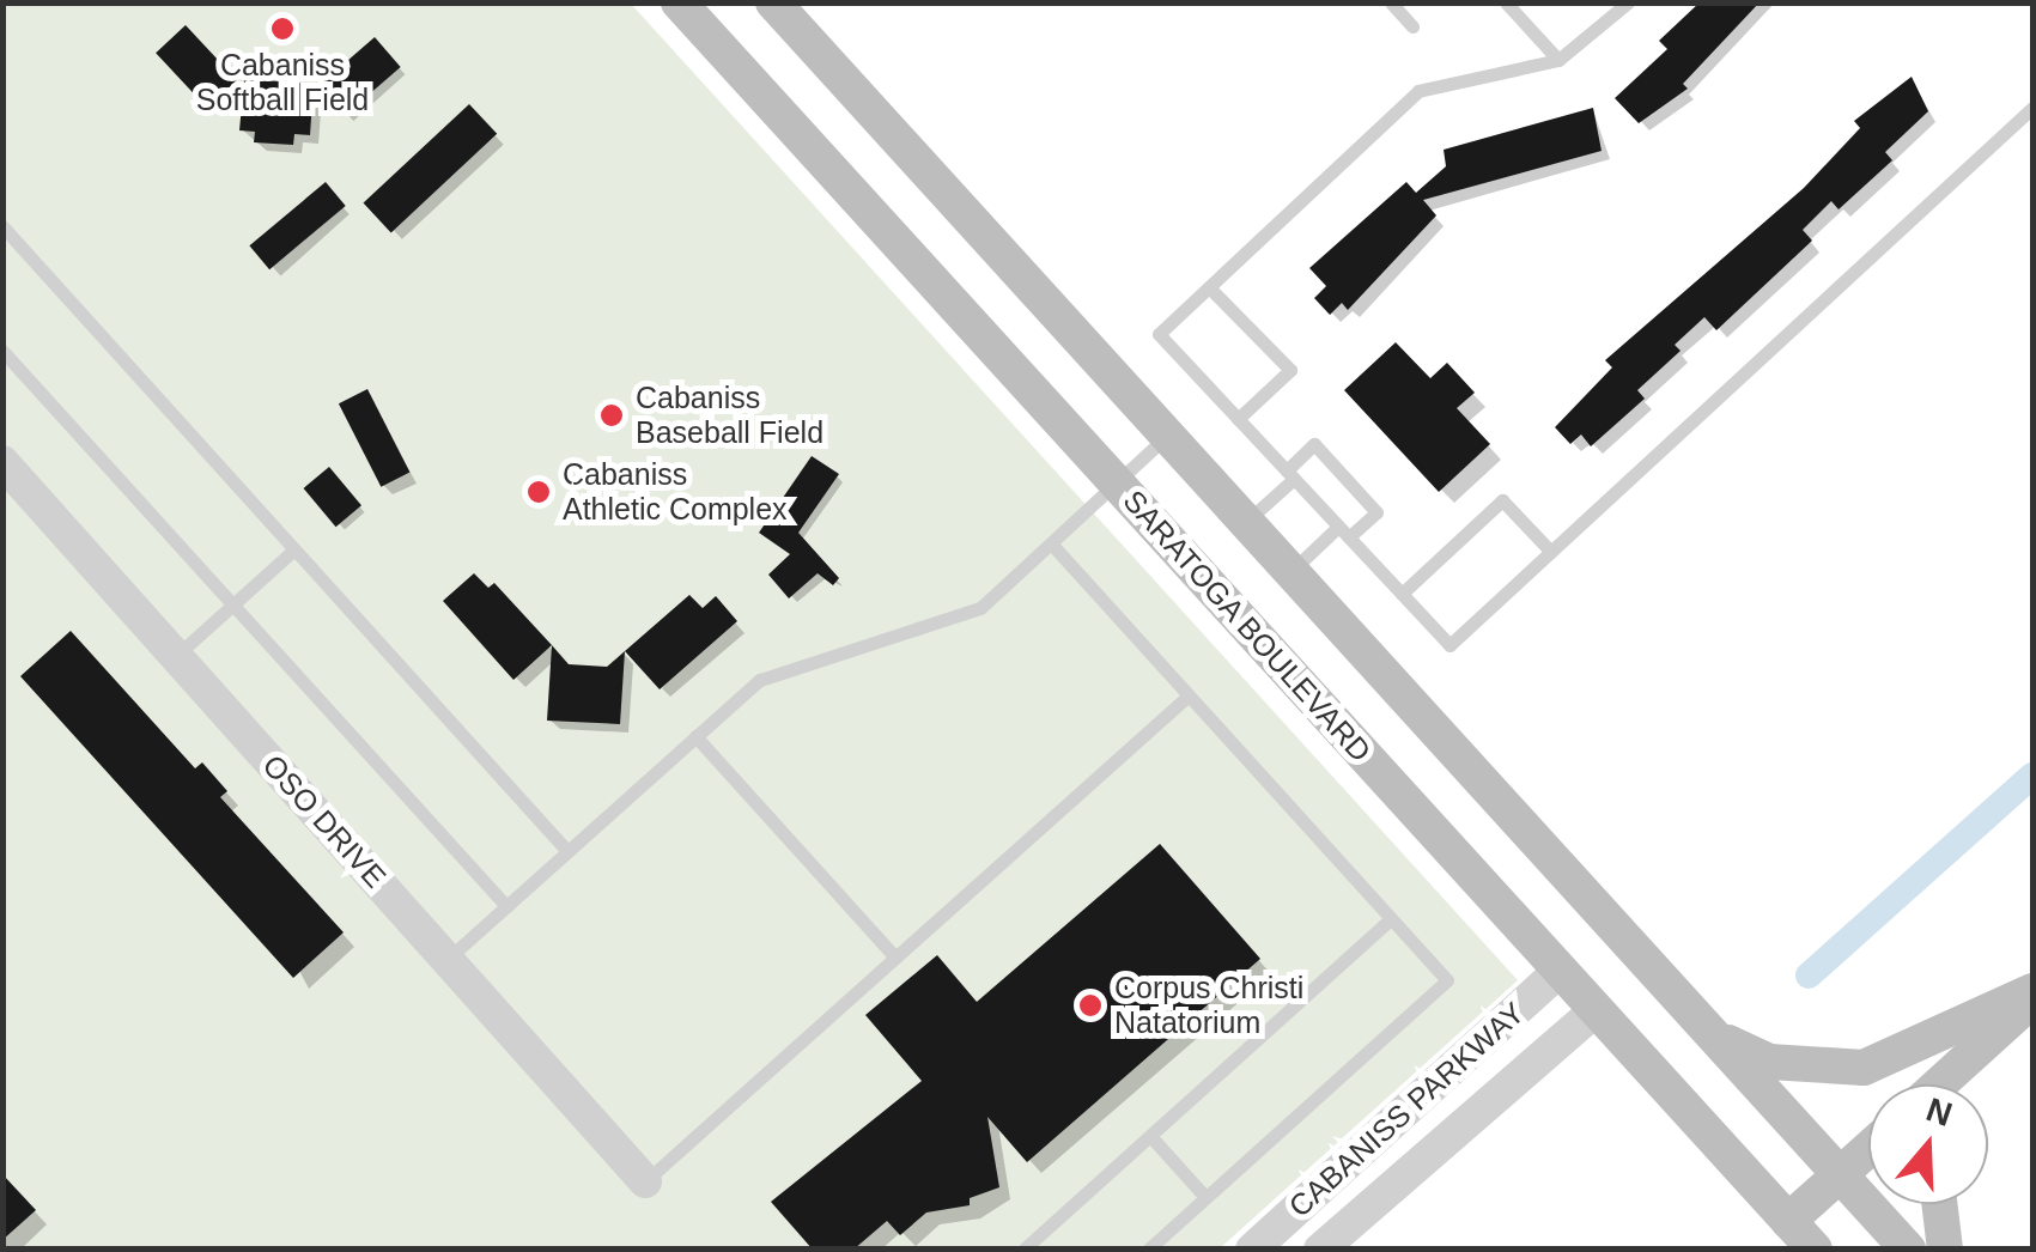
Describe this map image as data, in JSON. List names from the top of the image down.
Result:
{
  "streets": {
    "main road": ["SARATOGA BOULEVARD"],
    "street": ["OSO DRIVE", "CABANISS PARKWAY"]
  },
  "crossings": [
    ["SARATOGA BOULEVARD", "CABANISS PARKWAY"]
  ],
  "places": [
    "Cabaniss Softball Field",
    "Cabaniss Baseball Field",
    "Cabaniss Athletic Complex",
    "Corpus Christi Natatorium"
  ],
  "north": "top"
}
